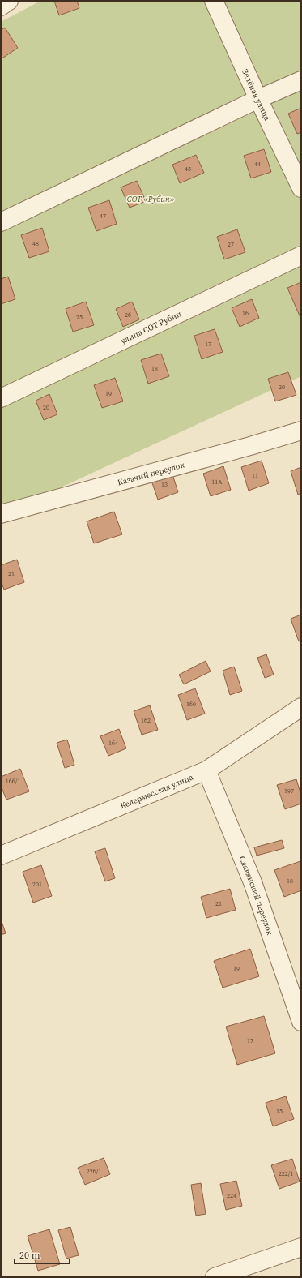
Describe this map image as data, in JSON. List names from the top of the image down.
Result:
{
  "streets": {
    "street": [
      "Зелёная улица",
      "улица СОТ Рубин",
      "Казачий переулок",
      "Келермесская улица",
      "Славянский переулок"
    ]
  },
  "crossings": [
    ["Келермесская улица", "Славянский переулок"]
  ],
  "parks": ["СОТ «Рубин»"],
  "house_numbers": [
    "44",
    "45",
    "47",
    "48",
    "27",
    "16",
    "26",
    "25",
    "17",
    "18",
    "20",
    "19",
    "20",
    "11",
    "11А",
    "13",
    "21",
    "160",
    "162",
    "164",
    "166/1",
    "197",
    "18",
    "201",
    "21",
    "19",
    "17",
    "15",
    "226/1",
    "222/1",
    "224"
  ],
  "scale_bar": "20 m"
}
